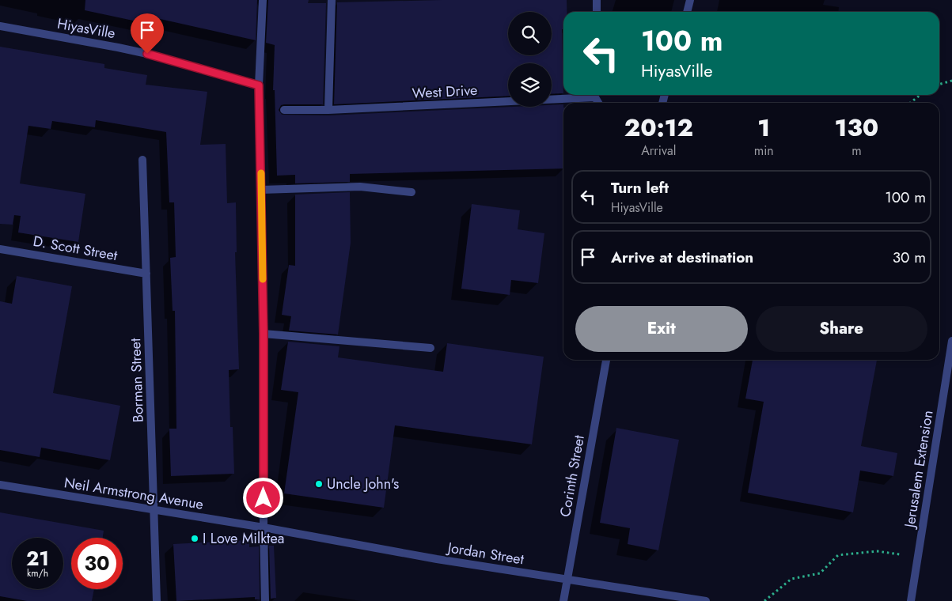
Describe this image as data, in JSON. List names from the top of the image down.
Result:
{
  "streets": {
    "street": [
      "HiyasVille",
      "West Drive",
      "D. Scott Street",
      "Borman Street",
      "Jerusalem Extension",
      "Corinth Street",
      "Neil Armstrong Avenue",
      "Jordan Street"
    ]
  },
  "crossings": [
    ["D. Scott Street", "Borman Street"],
    ["Borman Street", "Neil Armstrong Avenue"],
    ["Corinth Street", "Jordan Street"],
    ["Neil Armstrong Avenue", "Jordan Street"]
  ],
  "places": ["Uncle John's", "I Love Milktea"],
  "page": {
    "turn": ["100 m", "HiyasVille"],
    "eta": [
      "20:12",
      "Arrival",
      "1",
      "min",
      "130",
      "m"
    ],
    "list": [
      {
        "name": "Turn left",
        "note": "HiyasVille",
        "value": "100 m"
      },
      {
        "name": "Arrive at destination",
        "value": "30 m"
      }
    ],
    "buttons": ["Exit", "Share"],
    "speed": "21 km/h",
    "limit": "30"
  }
}
